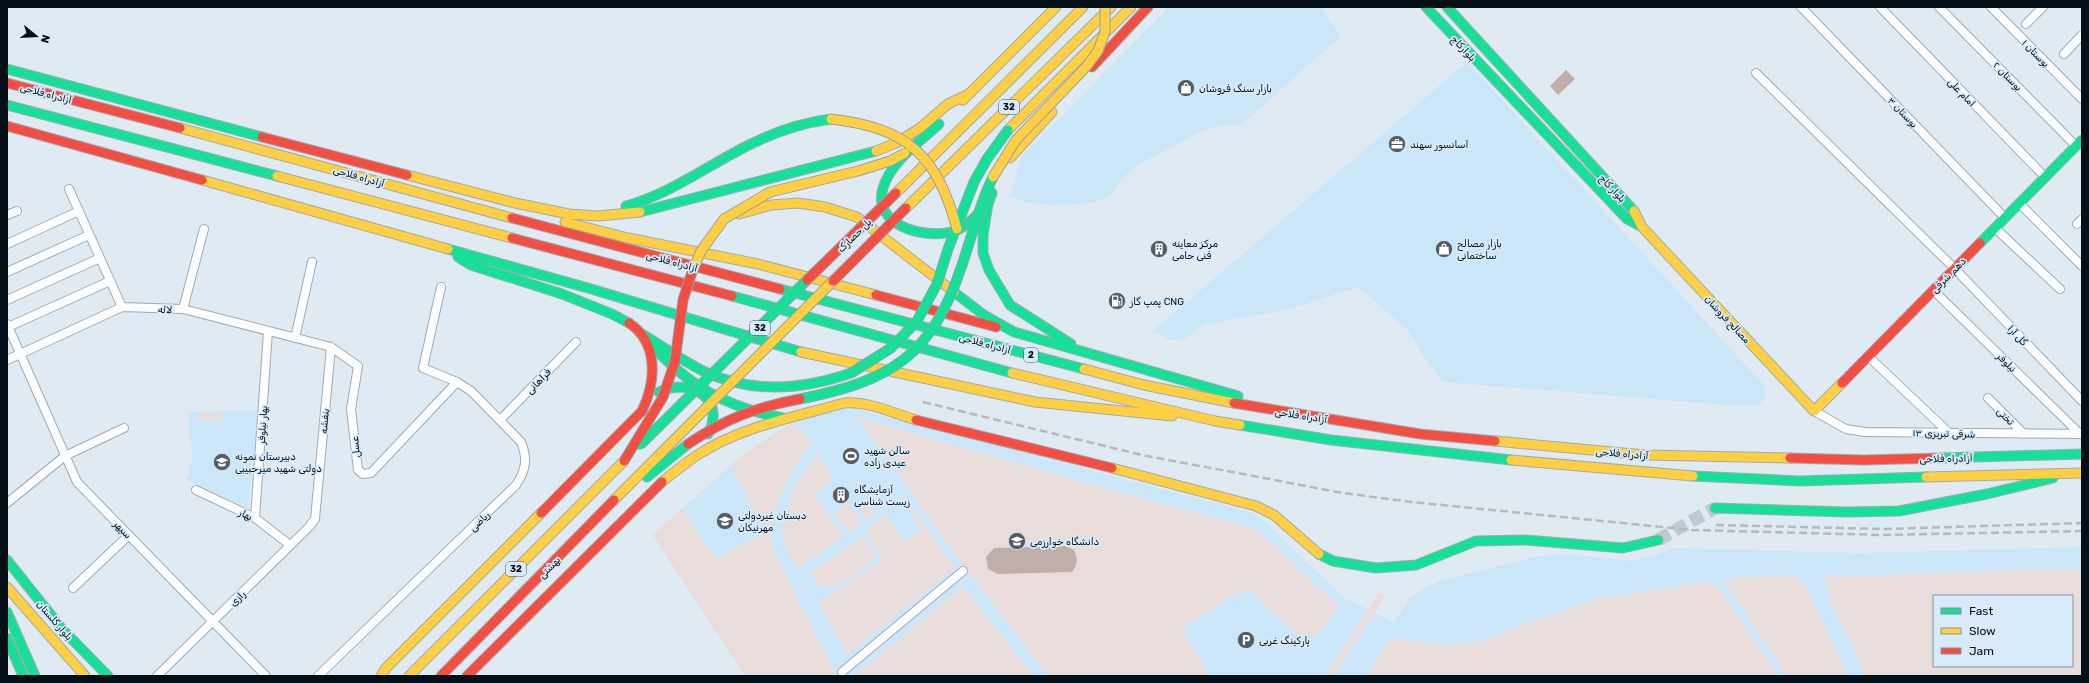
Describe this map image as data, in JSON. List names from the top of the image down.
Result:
{
  "streets": {
    "main road": [
      "بلوارکاج",
      "آزادراه فلاحی",
      "32",
      "بلوار کاج",
      "پل حصارک",
      "دهم شرقی",
      "مصالح فروشان",
      "2",
      "بهشتى",
      "بلوار گلستان"
    ],
    "street": [
      "بوستان ۱",
      "بوستان ۲",
      "امام علی",
      "بوستان ۳",
      "لاله",
      "گل آرا",
      "نیلوفر",
      "فراهانی",
      "تختی",
      "بنفشه",
      "بهار نیلوفر",
      "۱۳ شرقی تبریزی",
      "عسل",
      "بهار",
      "ریاضی",
      "سپهر",
      "رازی"
    ]
  },
  "crossings": [
    ["بلوارکاج", "بلوار کاج"],
    ["بوستان ۲", "دهم شرقی"],
    ["امام علی", "دهم شرقی"],
    ["32", "پل حصارک"],
    ["بوستان ۳", "دهم شرقی"],
    ["بلوار کاج", "مصالح فروشان"],
    ["پل حصارک", "بهشتى"],
    ["دهم شرقی", "مصالح فروشان"],
    ["دهم شرقی", "گل آرا"],
    ["دهم شرقی", "نیلوفر"],
    ["دهم شرقی", "۱۳ شرقی تبریزی"],
    ["لاله", "بنفشه"],
    ["لاله", "بهار نیلوفر"],
    ["لاله", "عسل"],
    ["لاله", "سپهر"],
    ["مصالح فروشان", "۱۳ شرقی تبریزی"],
    ["نیلوفر", "۱۳ شرقی تبریزی"],
    ["فراهانی", "ریاضی"],
    ["تختی", "۱۳ شرقی تبریزی"],
    ["بنفشه", "عسل"],
    ["بنفشه", "رازی"],
    ["بهار نیلوفر", "بهار"],
    ["عسل", "ریاضی"],
    ["بهار", "رازی"],
    ["سپهر", "رازی"]
  ],
  "places": {
    "shop": ["بازار سنگ فروشان", "بازار مصالح ساختمانی"],
    "office": ["آسانسور سهند"],
    "building": ["مرکز معاینه فنی حامی", "آزمایشگاه زیست شناسی"],
    "fuel station": ["پمپ گاز CNG"],
    "sports": ["سالن شهید عیدی زاده"],
    "school or university": ["دبیرستان نمونه دولتی شهید میرحبیبی", "دبستان غیردولتی مهرنیکان", "دانشگاه خوارزمی"],
    "parking": ["پارکینگ غربی"]
  },
  "legend": ["Fast", "Slow", "Jam"],
  "north": "right"
}
